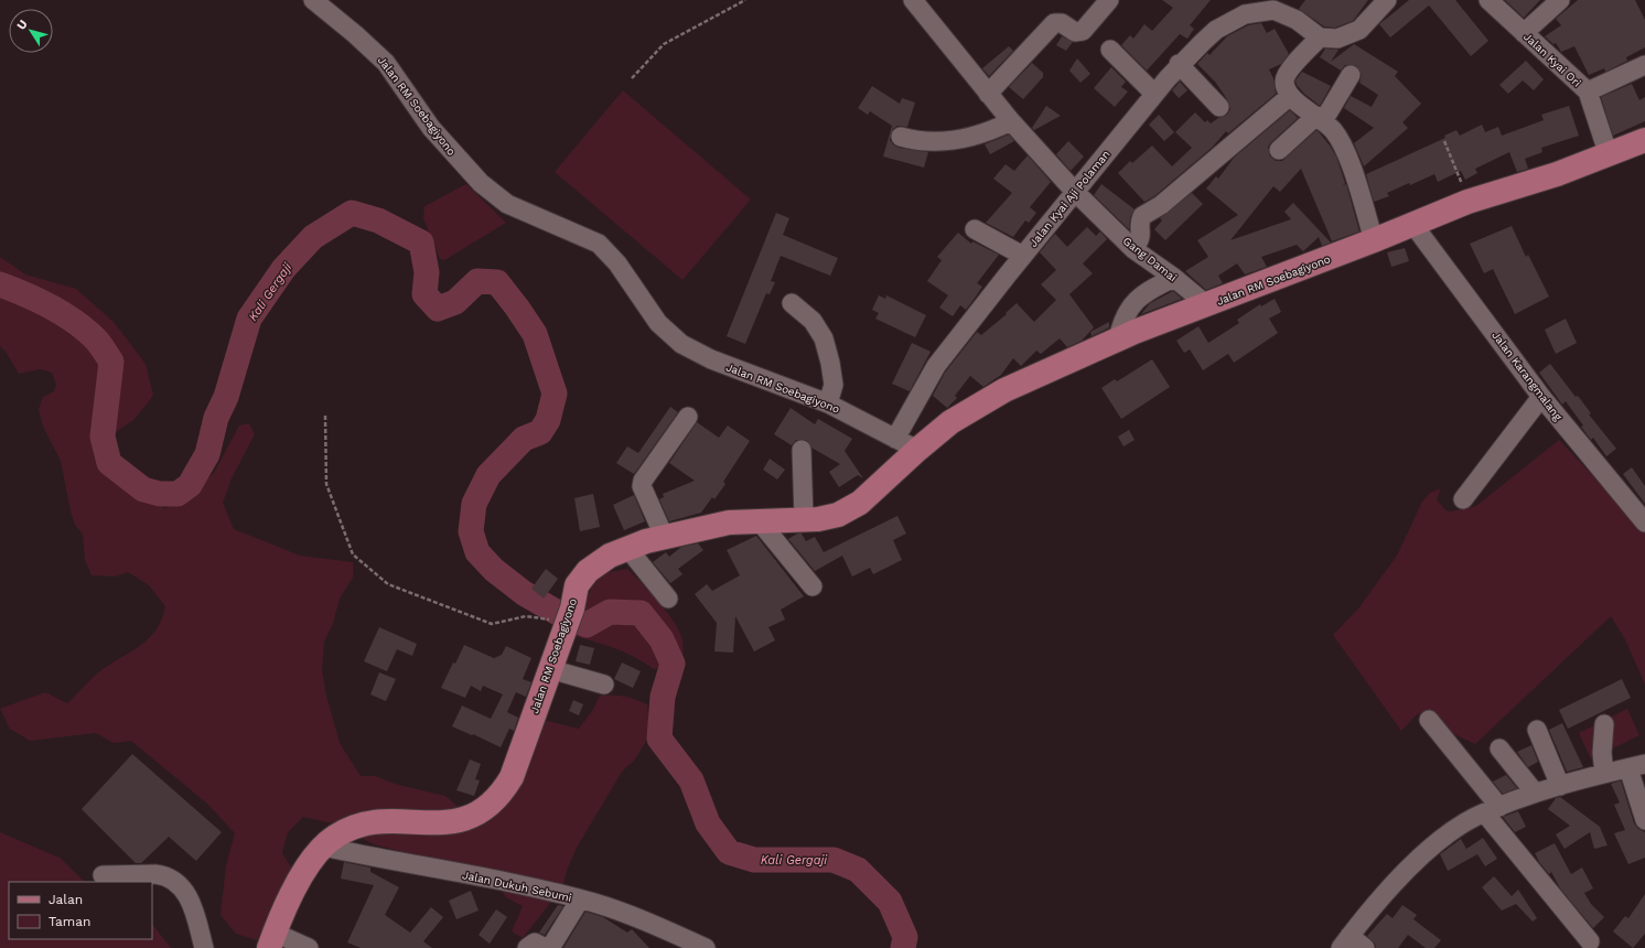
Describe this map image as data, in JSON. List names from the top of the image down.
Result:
{
  "streets": {
    "main road": ["Jalan RM Soebagiyono"],
    "street": [
      "Jalan Kyai Ori",
      "Jalan Kyai Aji Polaman",
      "Gang Damai",
      "Jalan Karangmalang",
      "Jalan Dukuh Sebumi"
    ]
  },
  "crossings": [
    ["Jalan Kyai Ori", "Jalan RM Soebagiyono"],
    ["Jalan RM Soebagiyono", "Jalan Kyai Aji Polaman"],
    ["Jalan RM Soebagiyono", "Gang Damai"],
    ["Jalan RM Soebagiyono", "Jalan Karangmalang"],
    ["Jalan RM Soebagiyono", "Jalan Dukuh Sebumi"],
    ["Jalan Kyai Aji Polaman", "Gang Damai"]
  ],
  "water": ["Kali Gergaji"],
  "legend": ["Jalan", "Taman"],
  "north": "top left"
}
